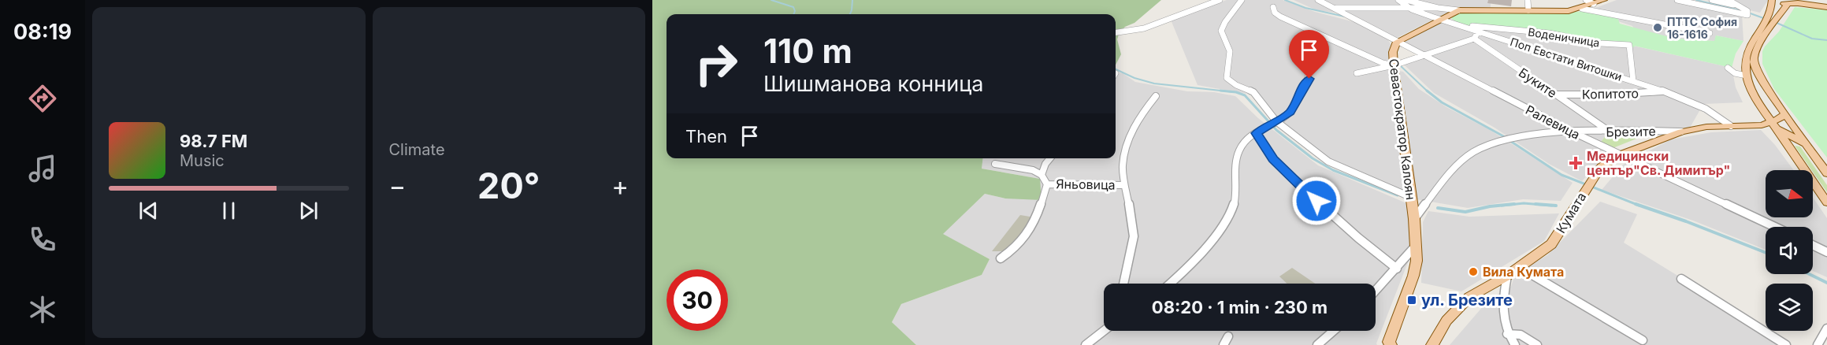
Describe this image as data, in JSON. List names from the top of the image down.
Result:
{
  "streets": {
    "main road": ["Севастократор Калоян", "Кумата"],
    "street": [
      "Воденичница",
      "Поп Евстати Витошки",
      "Буките",
      "Копитото",
      "Ралевица",
      "Брезите",
      "Яньовица"
    ]
  },
  "crossings": [
    ["Воденичница", "Поп Евстати Витошки"],
    ["Воденичница", "Копитото"],
    ["Поп Евстати Витошки", "Копитото"],
    ["Поп Евстати Витошки", "Севастократор Калоян"],
    ["Поп Евстати Витошки", "Кумата"],
    ["Буките", "Копитото"],
    ["Буките", "Брезите"],
    ["Ралевица", "Севастократор Калоян"],
    ["Ралевица", "Брезите"],
    ["Ралевица", "Кумата"],
    ["Севастократор Калоян", "Брезите"],
    ["Брезите", "Кумата"]
  ],
  "places": {
    "other": ["ПТТС София 16-1616", "Вила Кумата"],
    "health": ["Медицински център\"Св. Димитър\""],
    "transit": ["ул. Брезите"]
  },
  "north": "right",
  "page": {
    "tabs": "08:19",
    "tile": "Climate",
    "turn": ["110 m", "Шишманова конница"],
    "then": "Then",
    "song": ["98.7 FM", "Music"],
    "heat": ["−", "20°", "+"],
    "limit": "30",
    "trip": "08:20 · 1 min · 230 m"
  }
}
